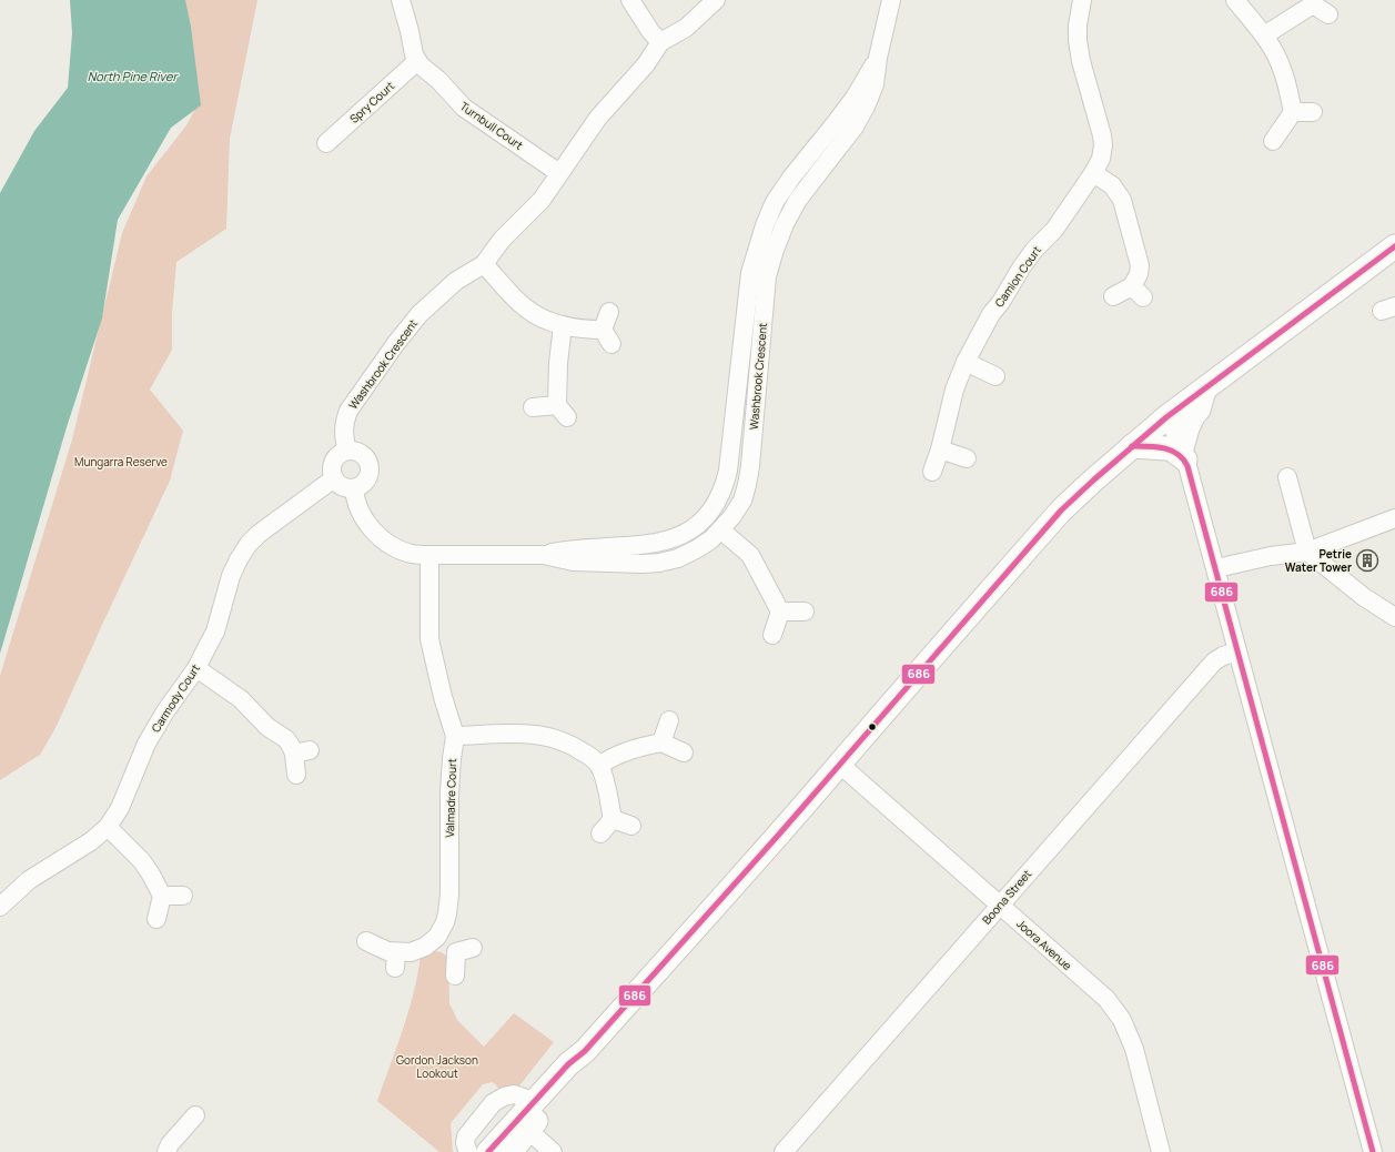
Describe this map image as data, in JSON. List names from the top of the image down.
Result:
{
  "streets": {
    "street": [
      "Spry Court",
      "Turnbull Court",
      "Camion Court",
      "Washbrook Crescent",
      "Carmody Court",
      "Valmadre Court",
      "Boona Street",
      "Joora Avenue"
    ]
  },
  "crossings": [
    ["Spry Court", "Turnbull Court"],
    ["Turnbull Court", "Washbrook Crescent"],
    ["Washbrook Crescent", "Carmody Court"],
    ["Washbrook Crescent", "Valmadre Court"],
    ["Boona Street", "Joora Avenue"]
  ],
  "water": ["North Pine River"],
  "parks": ["Mungarra Reserve", "Gordon Jackson Lookout"],
  "places": {
    "building": ["Petrie Water Tower"]
  },
  "lines": ["transit line 686"]
}
